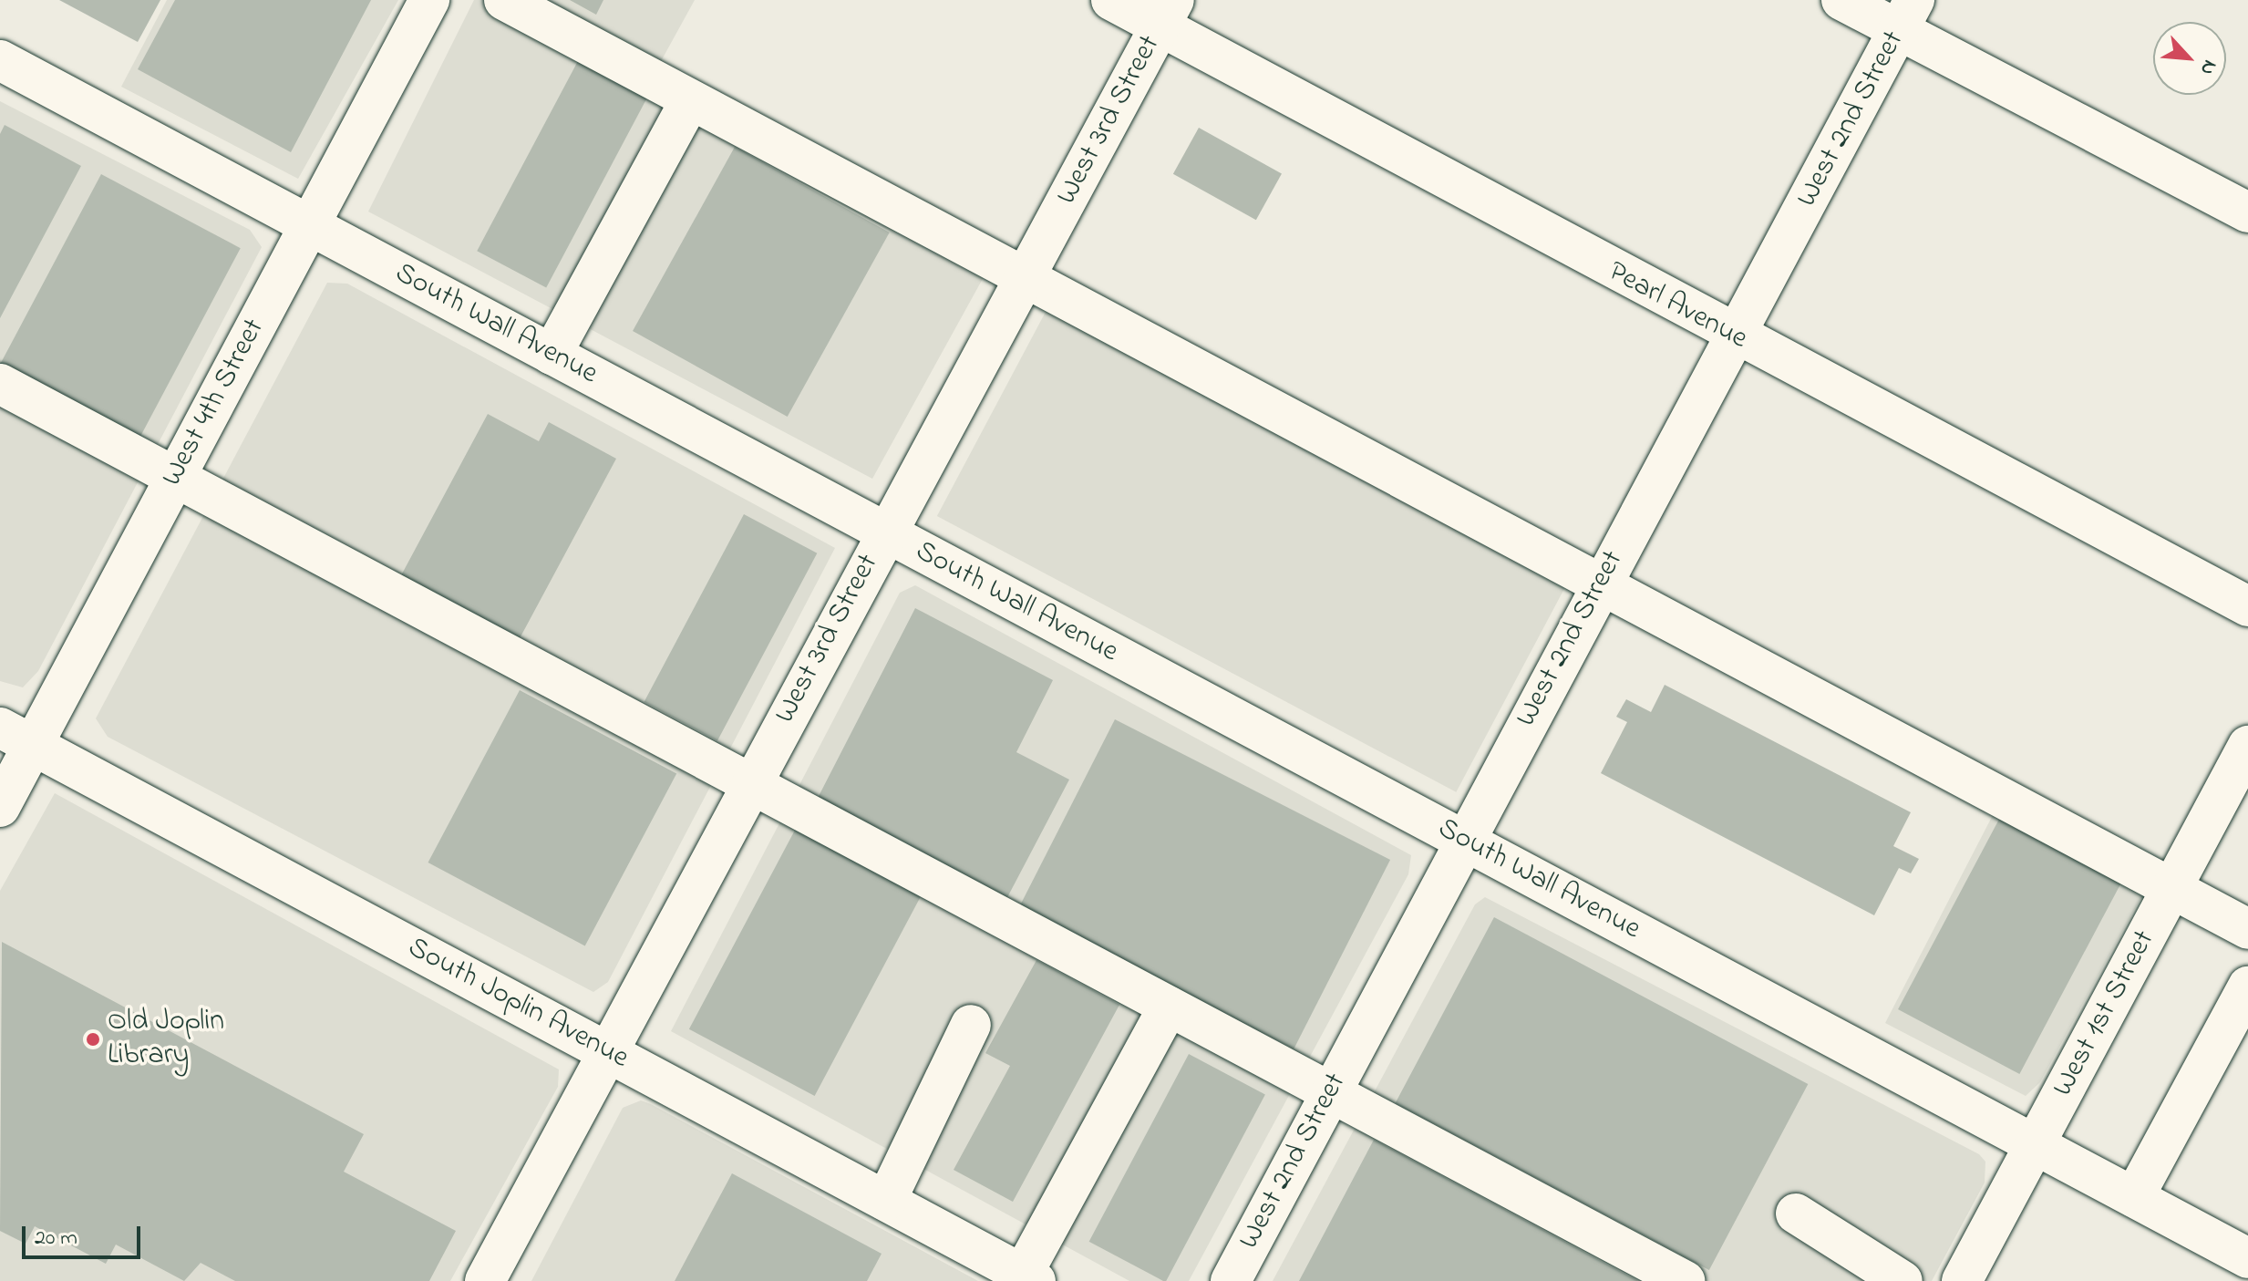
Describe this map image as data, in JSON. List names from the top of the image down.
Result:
{
  "streets": {
    "street": [
      "West 2nd Street",
      "West 3rd Street",
      "Pearl Avenue",
      "South Wall Avenue",
      "West 4th Street",
      "South Joplin Avenue",
      "West 1st Street"
    ]
  },
  "crossings": [
    ["West 2nd Street", "Pearl Avenue"],
    ["West 2nd Street", "South Wall Avenue"],
    ["West 3rd Street", "Pearl Avenue"],
    ["West 3rd Street", "South Wall Avenue"],
    ["West 3rd Street", "South Joplin Avenue"],
    ["South Wall Avenue", "West 4th Street"],
    ["South Wall Avenue", "West 1st Street"],
    ["West 4th Street", "South Joplin Avenue"]
  ],
  "places": ["Old Joplin Library"],
  "scale_bar": "20 m",
  "north": "bottom right"
}
